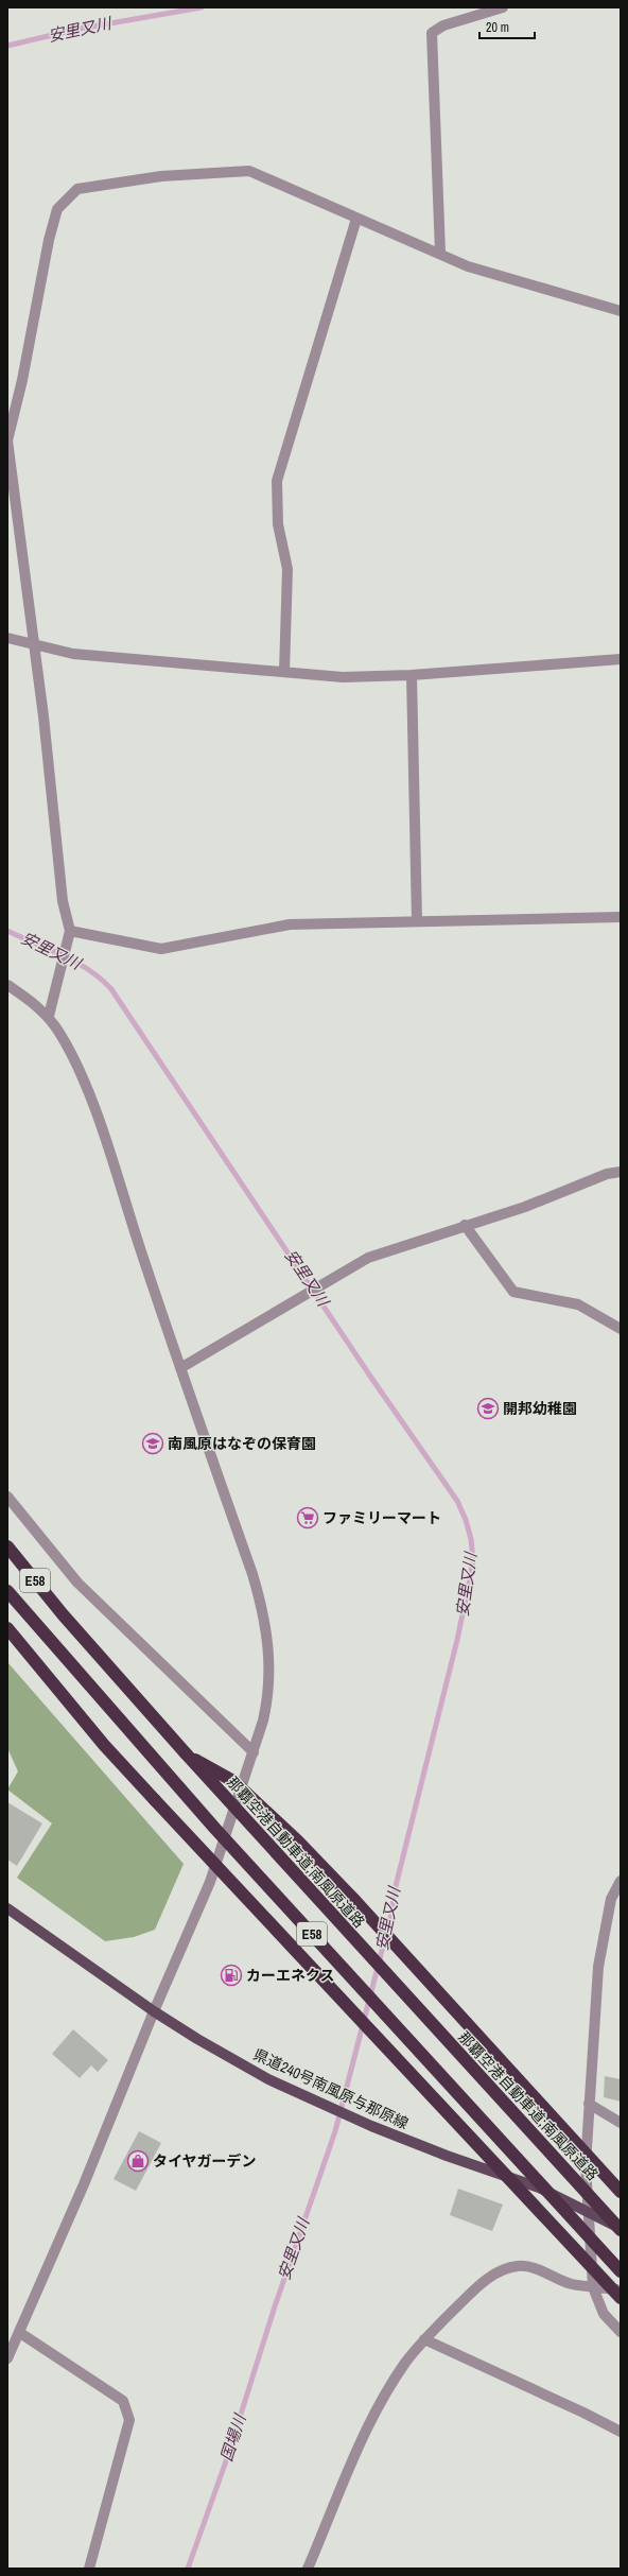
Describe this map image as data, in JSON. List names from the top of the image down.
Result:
{
  "streets": {
    "highway": ["E58", "那覇空港自動車道;南風原道路"],
    "main road": ["県道240号南風原与那原線"]
  },
  "crossings": [
    ["那覇空港自動車道;南風原道路", "県道240号南風原与那原線"]
  ],
  "water": ["安里又川", "国場川"],
  "places": {
    "school or university": ["開邦幼稚園", "南風原はなぞの保育園"],
    "supermarket": ["ファミリーマート"],
    "fuel station": ["カーエネクス"],
    "shop": ["タイヤガーデン"]
  },
  "scale_bar": "20 m"
}
